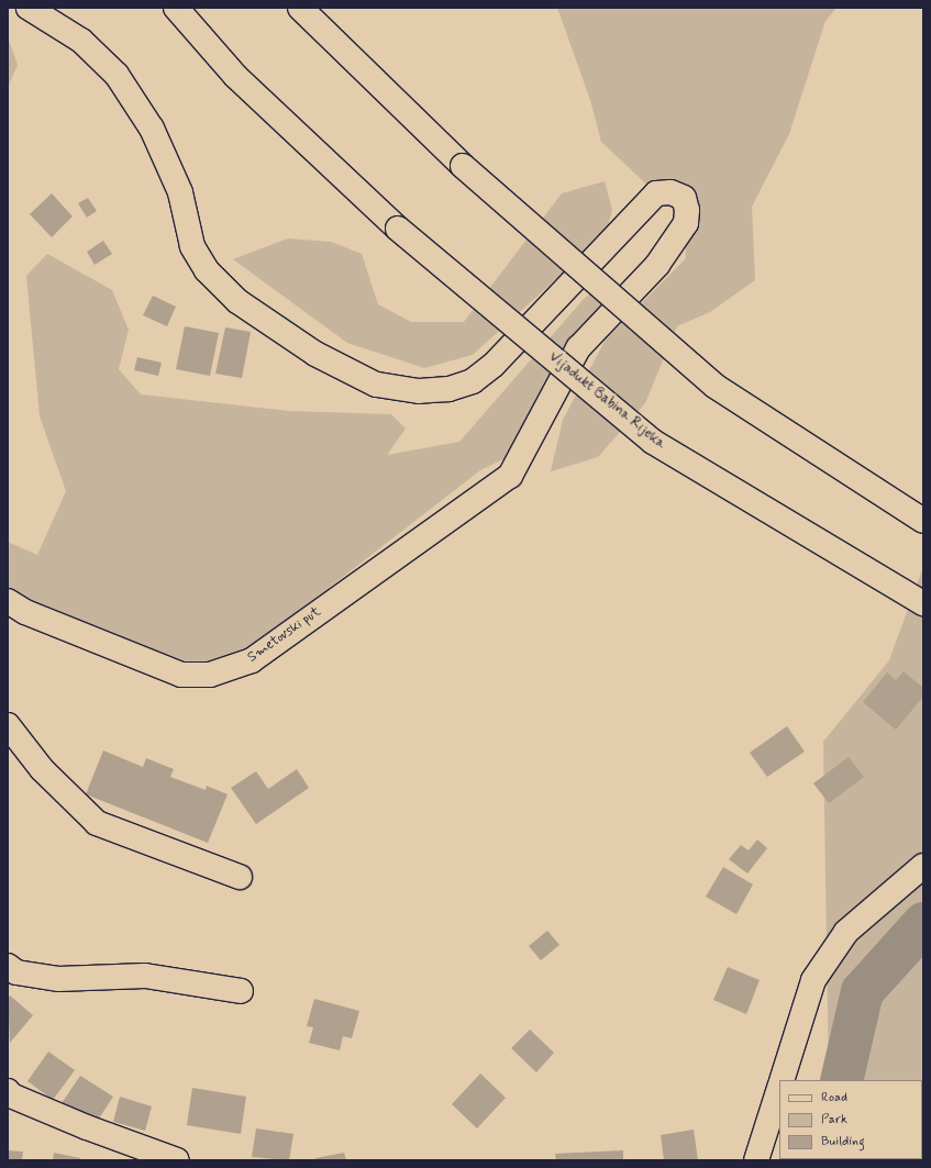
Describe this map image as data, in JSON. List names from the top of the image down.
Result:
{
  "streets": {
    "main road": ["Vijadukt Babina Rijeka", "Smetovski put"]
  },
  "legend": ["Road", "Park", "Building"]
}
